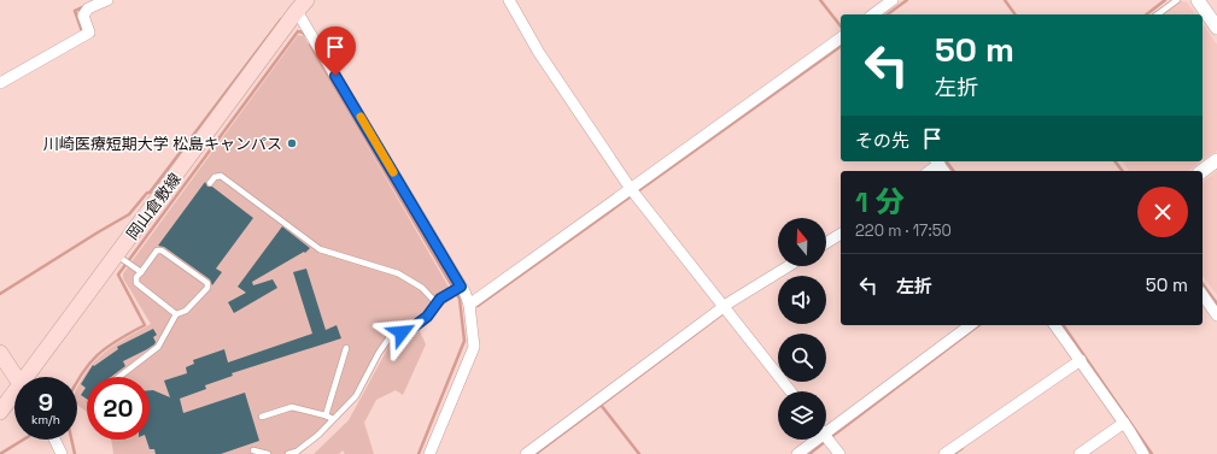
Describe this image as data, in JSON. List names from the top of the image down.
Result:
{
  "streets": {
    "main road": ["岡山倉敷線"]
  },
  "places": ["川崎医療短期大学 松島キャンパス"],
  "north": "top",
  "page": {
    "turn": ["50 m", "左折"],
    "then": "その先",
    "heading": ["1 分", "220 m · 17:50"],
    "list": [
      {
        "name": "左折",
        "value": "50 m"
      }
    ],
    "speed": "9 km/h",
    "limit": "20"
  }
}
